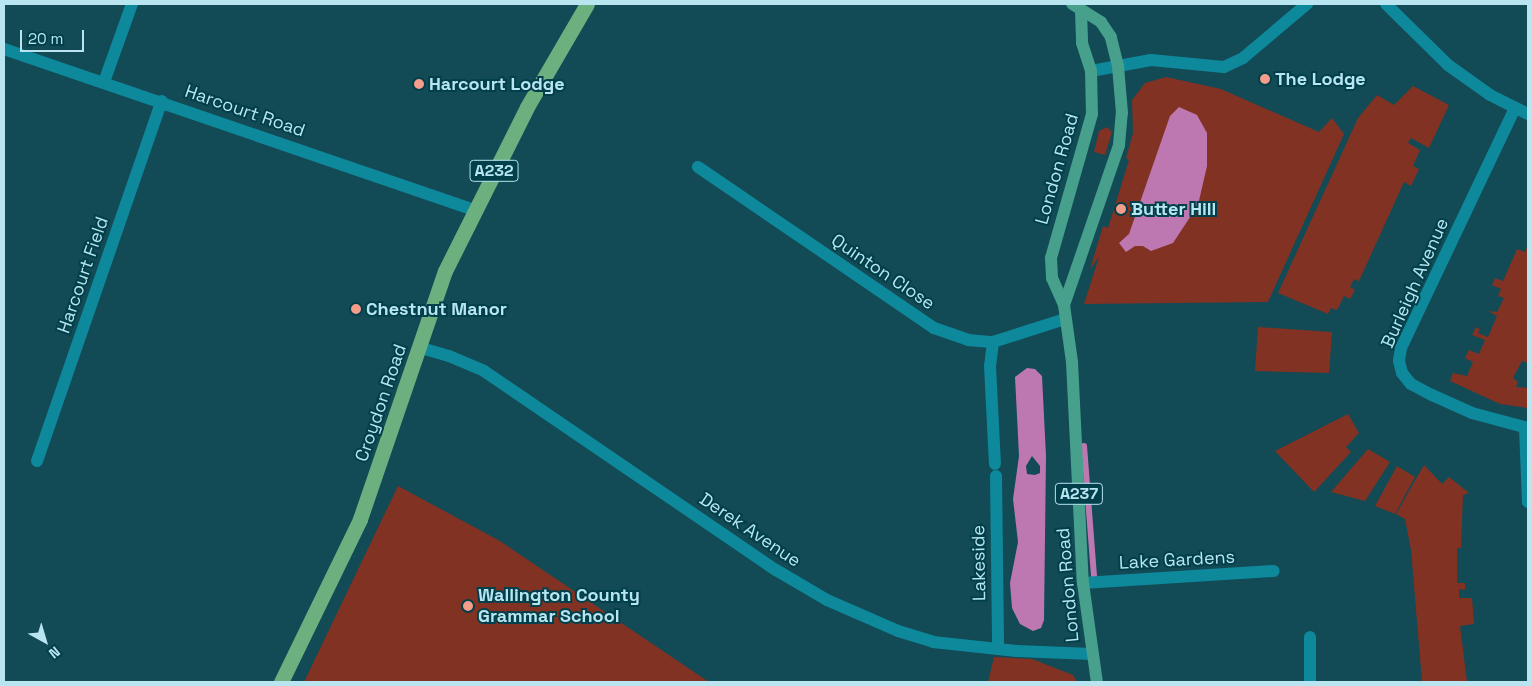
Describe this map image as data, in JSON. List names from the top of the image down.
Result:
{
  "streets": {
    "highway": ["A232", "Croydon Road"],
    "main road": ["London Road", "A237"],
    "street": [
      "Harcourt Road",
      "Quinton Close",
      "Harcourt Field",
      "Burleigh Avenue",
      "Derek Avenue",
      "Lake Gardens",
      "Lakeside"
    ]
  },
  "crossings": [
    ["Harcourt Road", "Harcourt Field"],
    ["Harcourt Road", "Croydon Road"],
    ["London Road", "Quinton Close"],
    ["London Road", "A237"],
    ["London Road", "Derek Avenue"],
    ["London Road", "Lake Gardens"],
    ["Quinton Close", "Lakeside"],
    ["Croydon Road", "Derek Avenue"],
    ["Derek Avenue", "Lakeside"]
  ],
  "places": [
    "The Lodge",
    "Harcourt Lodge",
    "Butter Hill",
    "Chestnut Manor",
    "Wallington County Grammar School"
  ],
  "scale_bar": "20 m",
  "north": "bottom right"
}
